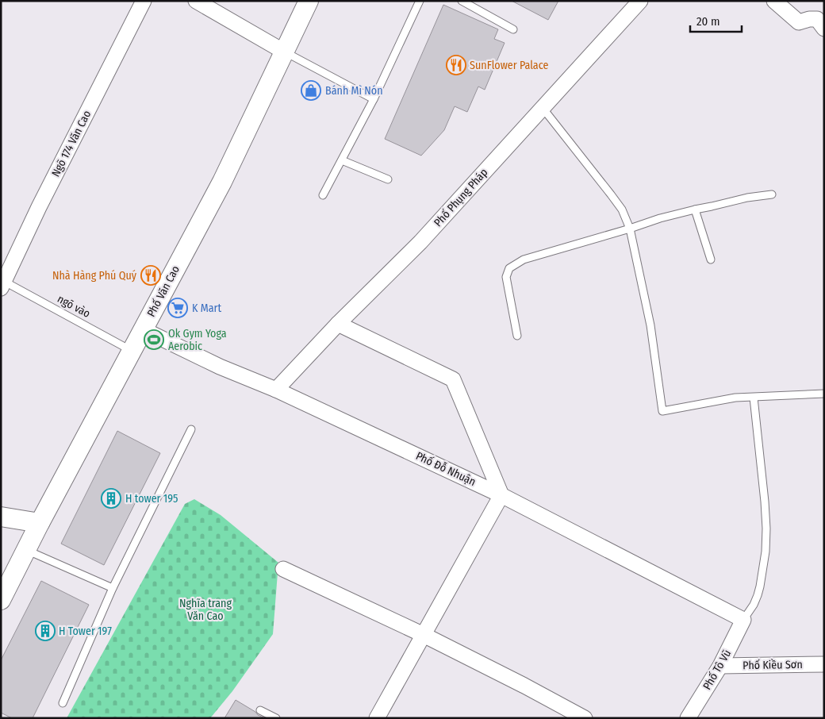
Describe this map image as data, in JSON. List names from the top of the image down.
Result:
{
  "streets": {
    "street": [
      "Ngõ 174 Văn Cao",
      "Phố Phụng Pháp",
      "Phố Văn Cao",
      "Phố Đỗ Nhuận",
      "Phố Kiều Sơn",
      "Phố Tô Vũ"
    ],
    "lane": ["ngõ vào"]
  },
  "crossings": [
    ["Ngõ 174 Văn Cao", "ngõ vào"],
    ["Phố Phụng Pháp", "Phố Đỗ Nhuận"],
    ["Phố Văn Cao", "ngõ vào"],
    ["Phố Văn Cao", "Phố Đỗ Nhuận"],
    ["Phố Đỗ Nhuận", "Phố Tô Vũ"],
    ["Phố Kiều Sơn", "Phố Tô Vũ"]
  ],
  "parks": ["Nghĩa trang Văn Cao"],
  "places": {
    "restaurant": ["SunFlower Palace", "Nhà Hàng Phú Quý"],
    "shop": ["Bánh Mì Nón"],
    "supermarket": ["K Mart"],
    "sports": ["Ok Gym Yoga Aerobic"],
    "building": ["H tower 195", "H Tower 197"]
  },
  "scale_bar": "20 m"
}
